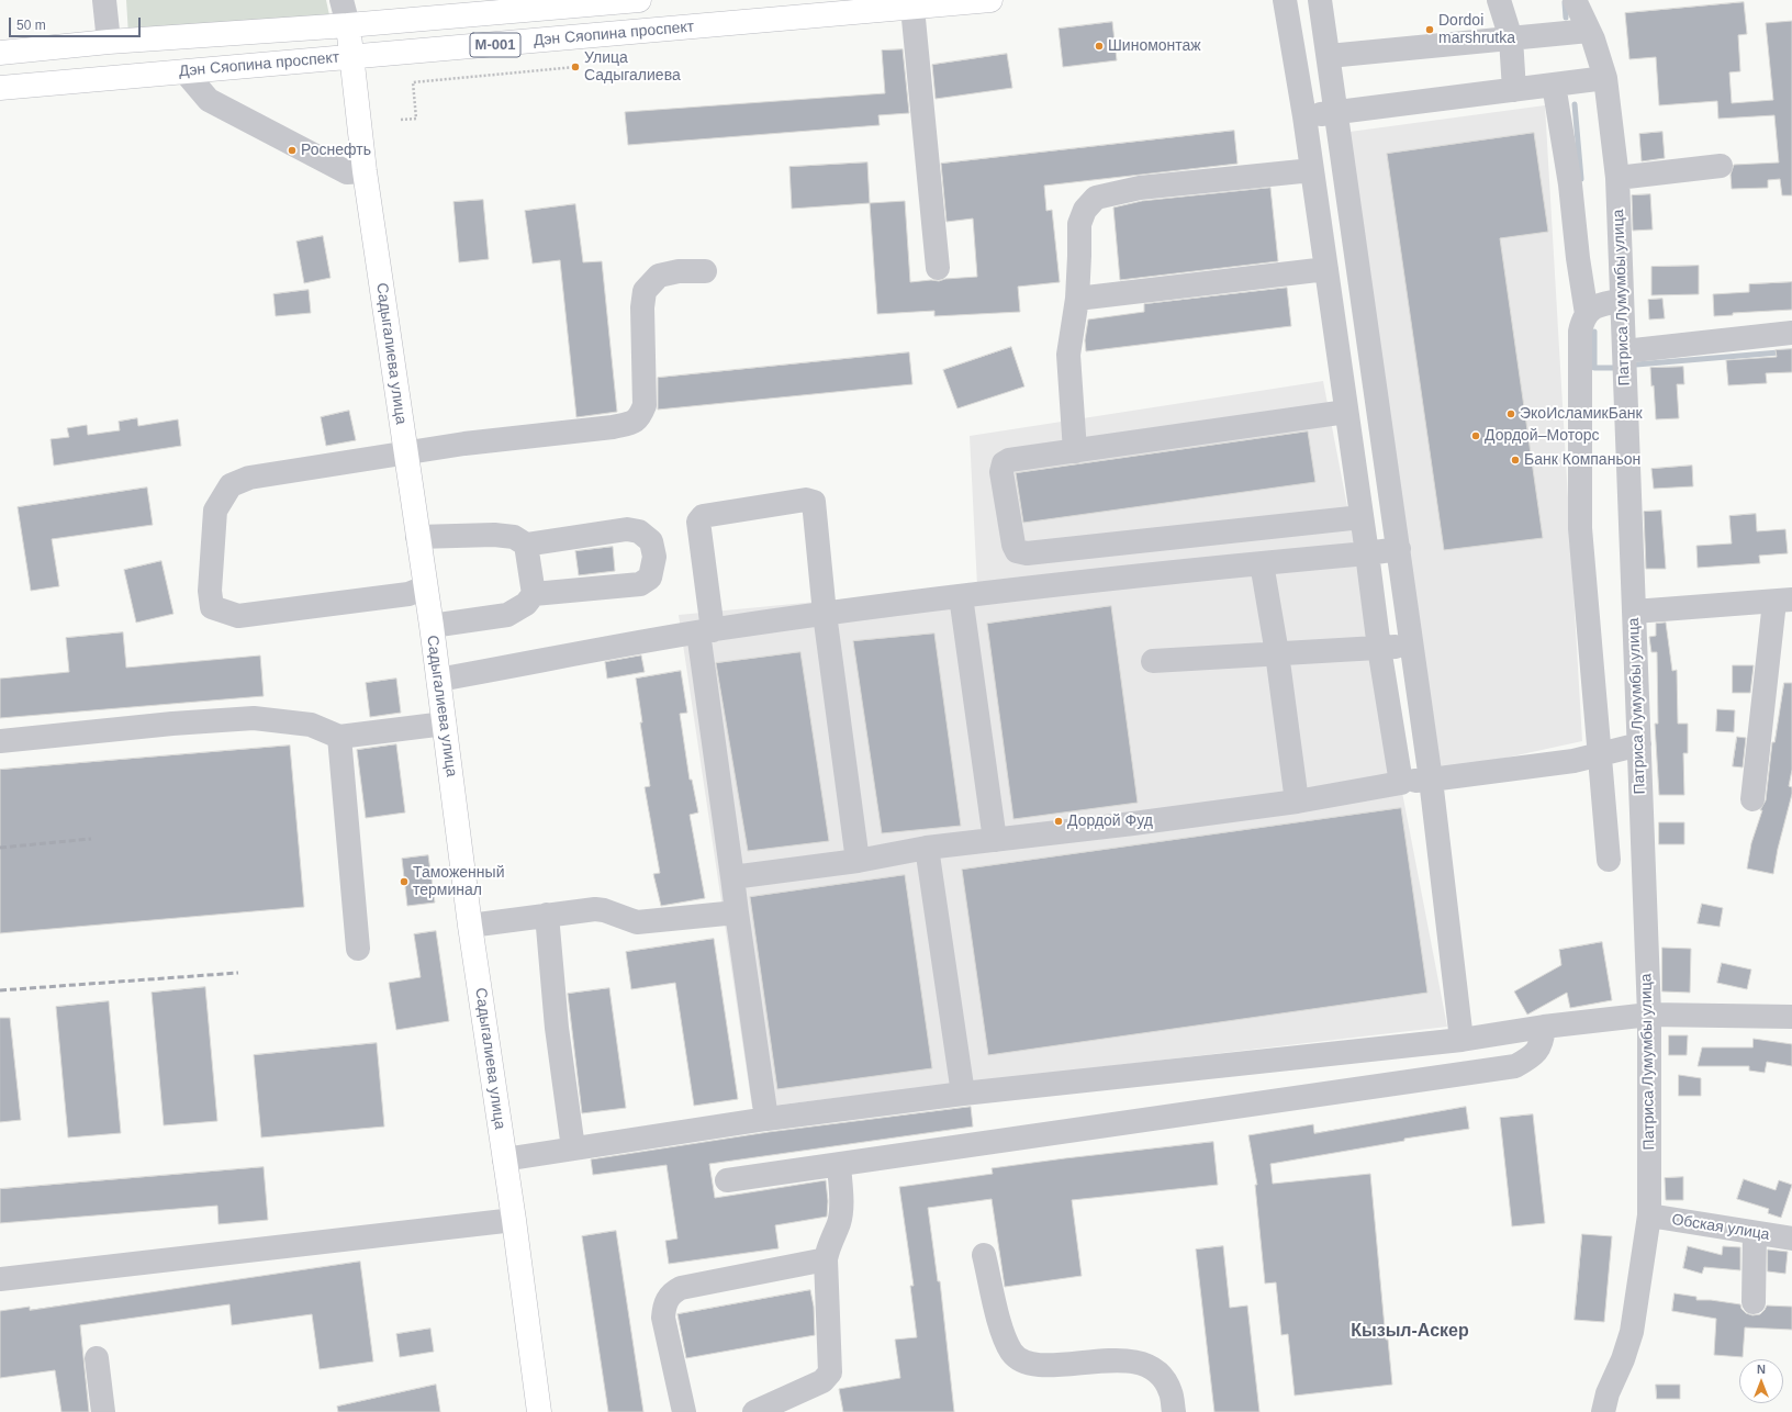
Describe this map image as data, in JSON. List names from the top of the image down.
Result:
{
  "streets": {
    "main road": ["Дэн Сяопина проспект", "M-001", "Садыгалиева улица"],
    "street": ["Патриса Лумумбы улица", "Обская улица"]
  },
  "crossings": [
    ["Дэн Сяопина проспект", "Садыгалиева улица"],
    ["Патриса Лумумбы улица", "Обская улица"]
  ],
  "districts": ["Кызыл-Аскер"],
  "places": [
    "Dordoi marshrutka",
    "Шиномонтаж",
    "Улица Садыгалиева",
    "Роснефть",
    "ЭкоИсламикБанк",
    "Дордой–Моторс",
    "Банк Компаньон",
    "Дордой Фуд",
    "Таможенный терминал"
  ],
  "scale_bar": "50 m",
  "north": "top"
}
